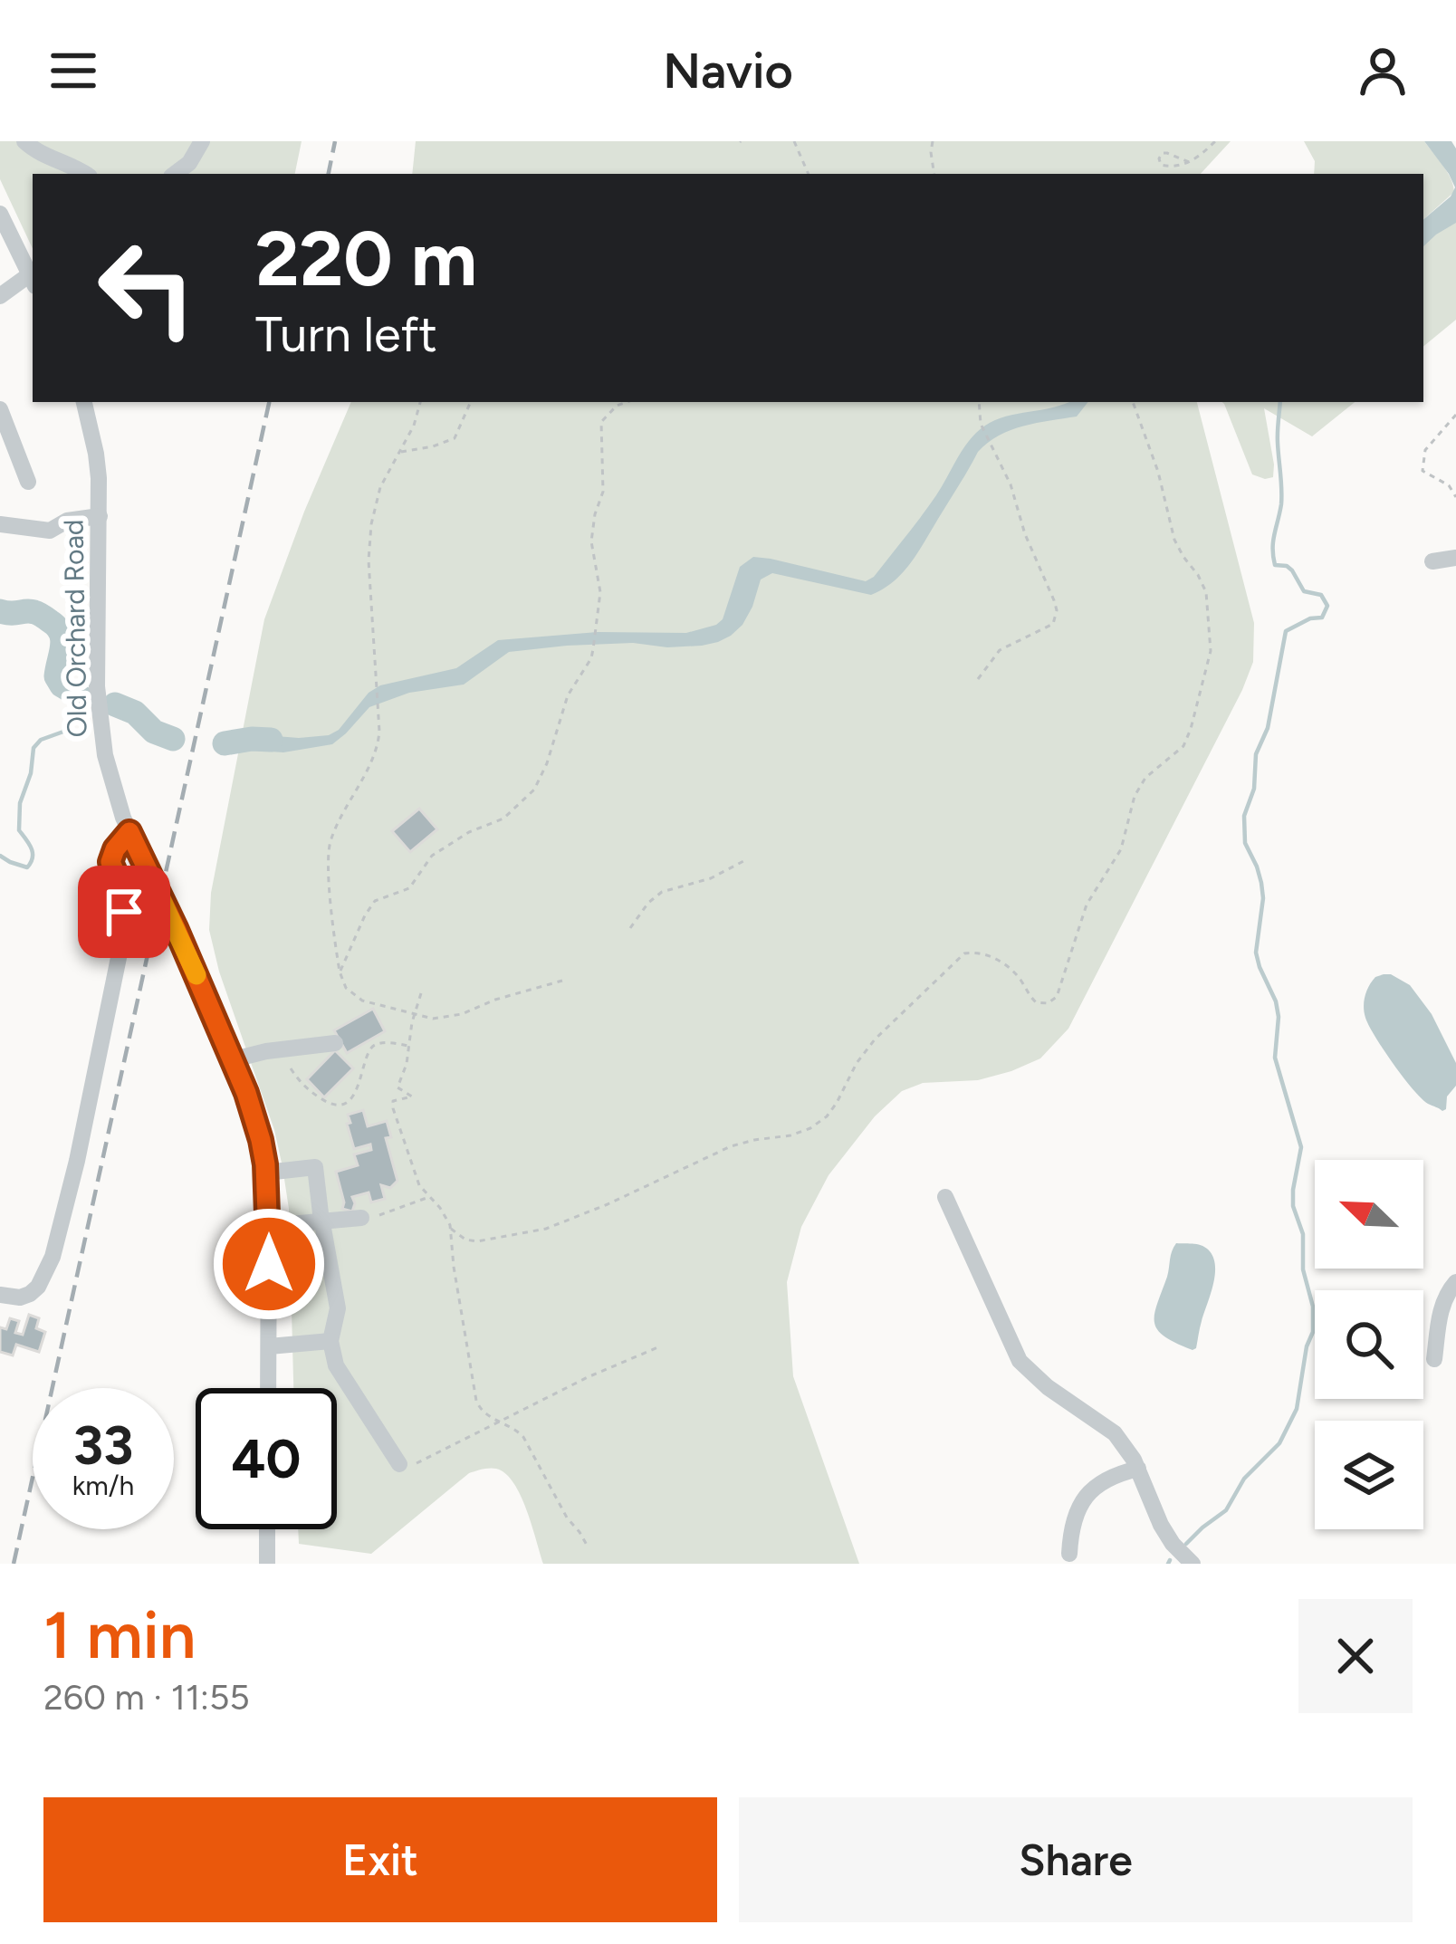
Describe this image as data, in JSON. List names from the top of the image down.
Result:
{
  "streets": {
    "street": ["Old Orchard Road"]
  },
  "north": "top left",
  "page": {
    "header": "Navio",
    "turn": ["220 m", "Turn left"],
    "speed": "33 km/h",
    "limit": "40",
    "heading": ["1 min", "260 m · 11:55"],
    "buttons": ["Exit", "Share"]
  }
}
